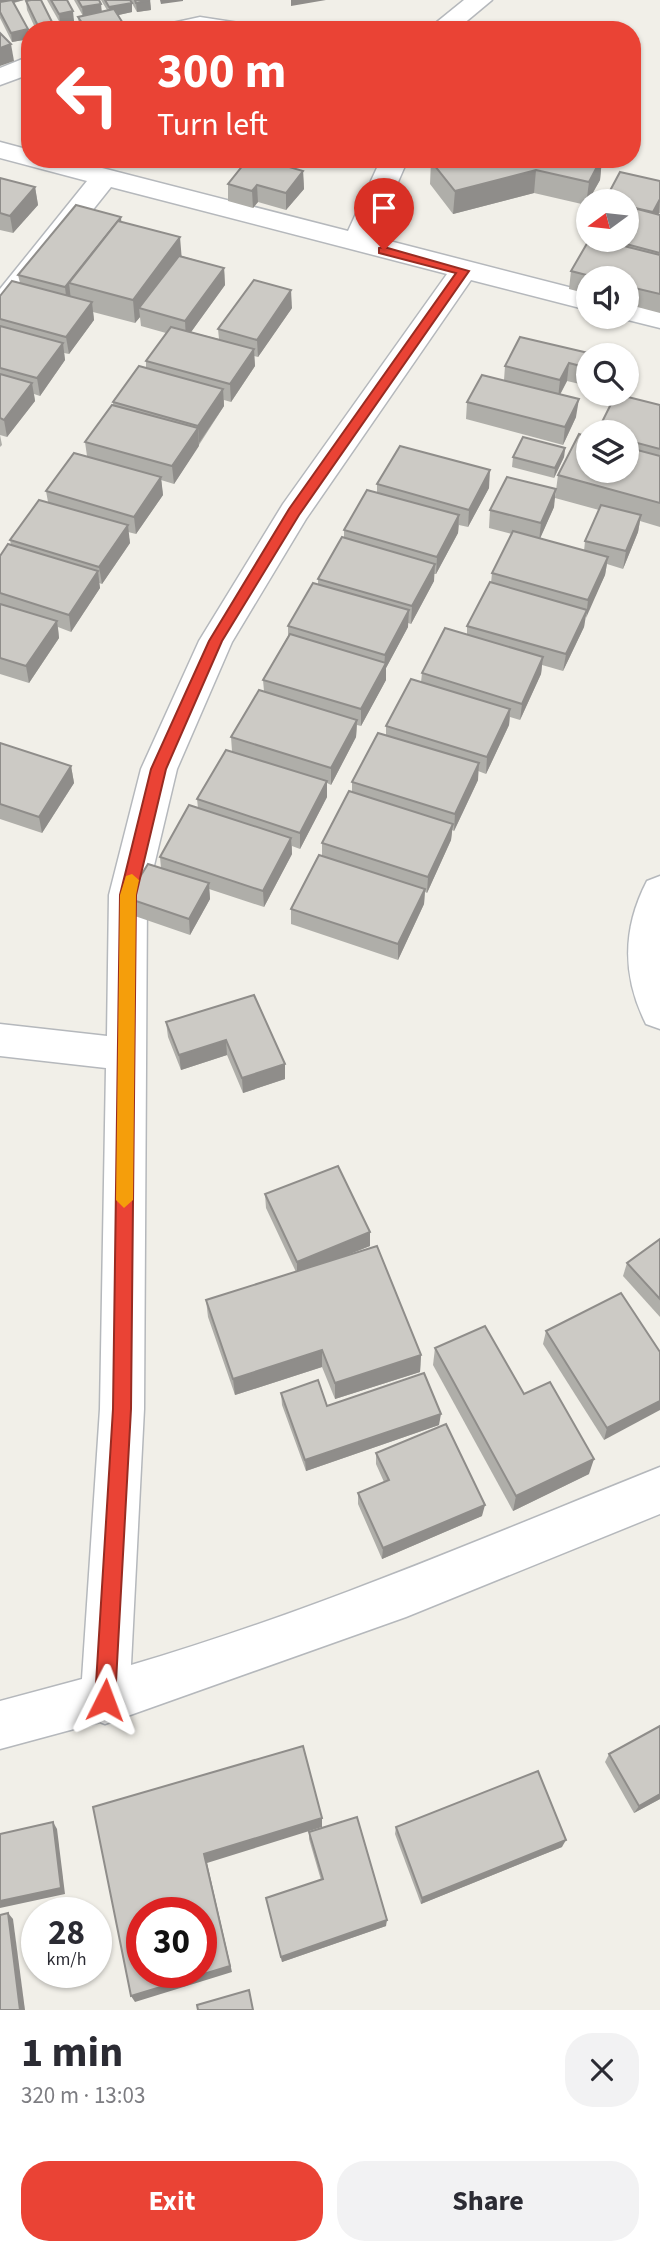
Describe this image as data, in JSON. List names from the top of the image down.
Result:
{
  "north": "left",
  "page": {
    "turn": ["300 m", "Turn left"],
    "speed": "28 km/h",
    "limit": "30",
    "heading": ["1 min", "320 m · 13:03"],
    "buttons": ["Exit", "Share"]
  }
}
